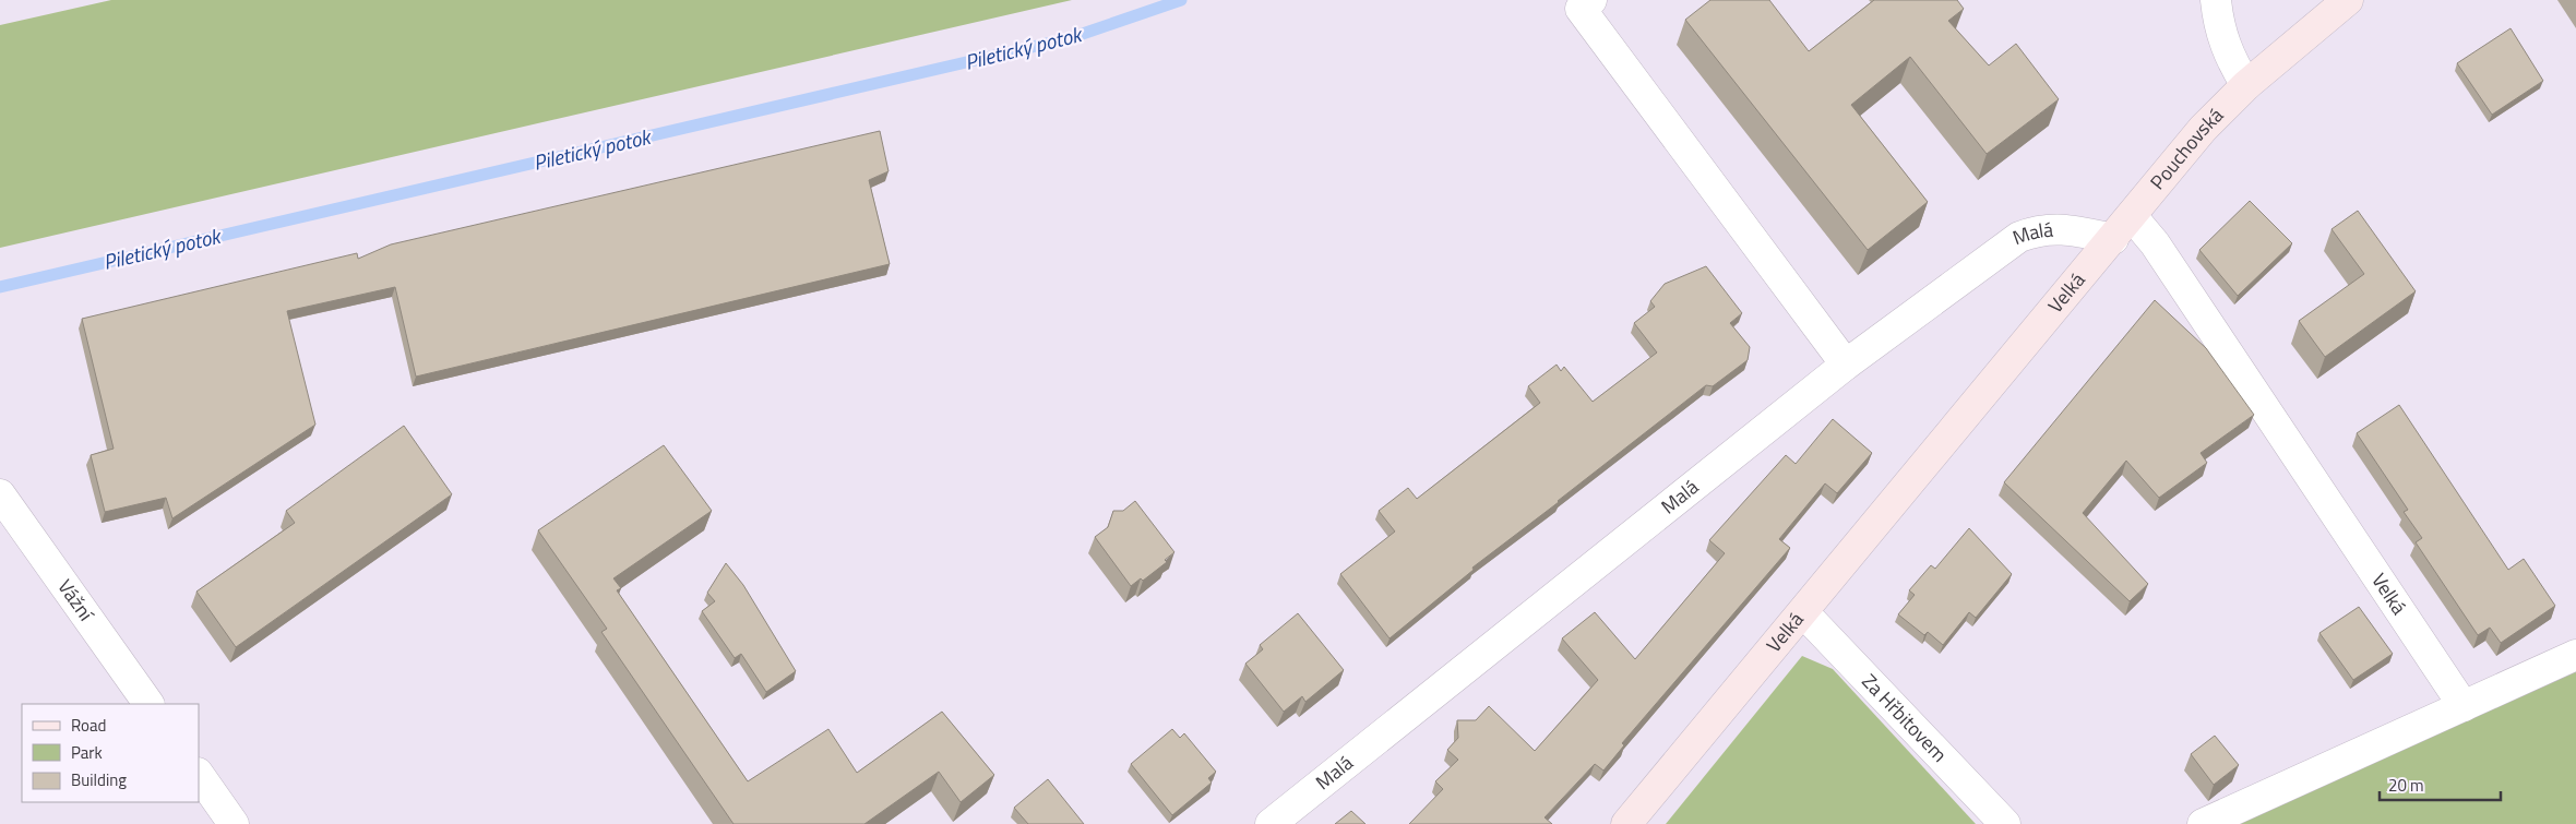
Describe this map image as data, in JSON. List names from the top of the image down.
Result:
{
  "streets": {
    "street": [
      "Pouchovská",
      "Malá",
      "Velká",
      "Vážní",
      "Za Hřbitovem"
    ]
  },
  "crossings": [
    ["Pouchovská", "Malá"],
    ["Pouchovská", "Velká"],
    ["Malá", "Velká"],
    ["Velká", "Za Hřbitovem"]
  ],
  "water": ["Piletický potok"],
  "legend": ["Road", "Park", "Building"],
  "scale_bar": "20 m"
}
